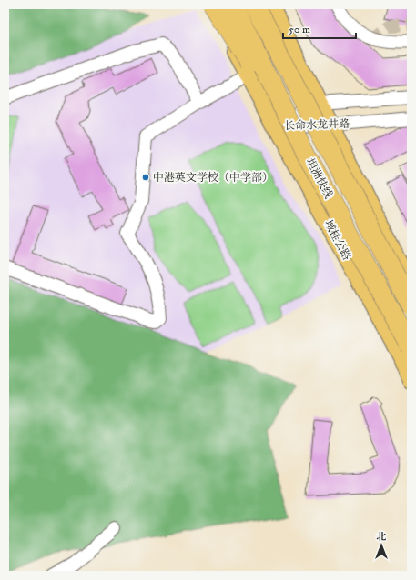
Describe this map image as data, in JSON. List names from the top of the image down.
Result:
{
  "streets": {
    "highway": ["坦洲快线"],
    "main road": ["城桂公路"],
    "street": ["长命水龙井路"]
  },
  "crossings": [
    ["长命水龙井路", "城桂公路"]
  ],
  "places": ["中港英文学校（中学部）"],
  "scale_bar": "50 m",
  "north": "top"
}
